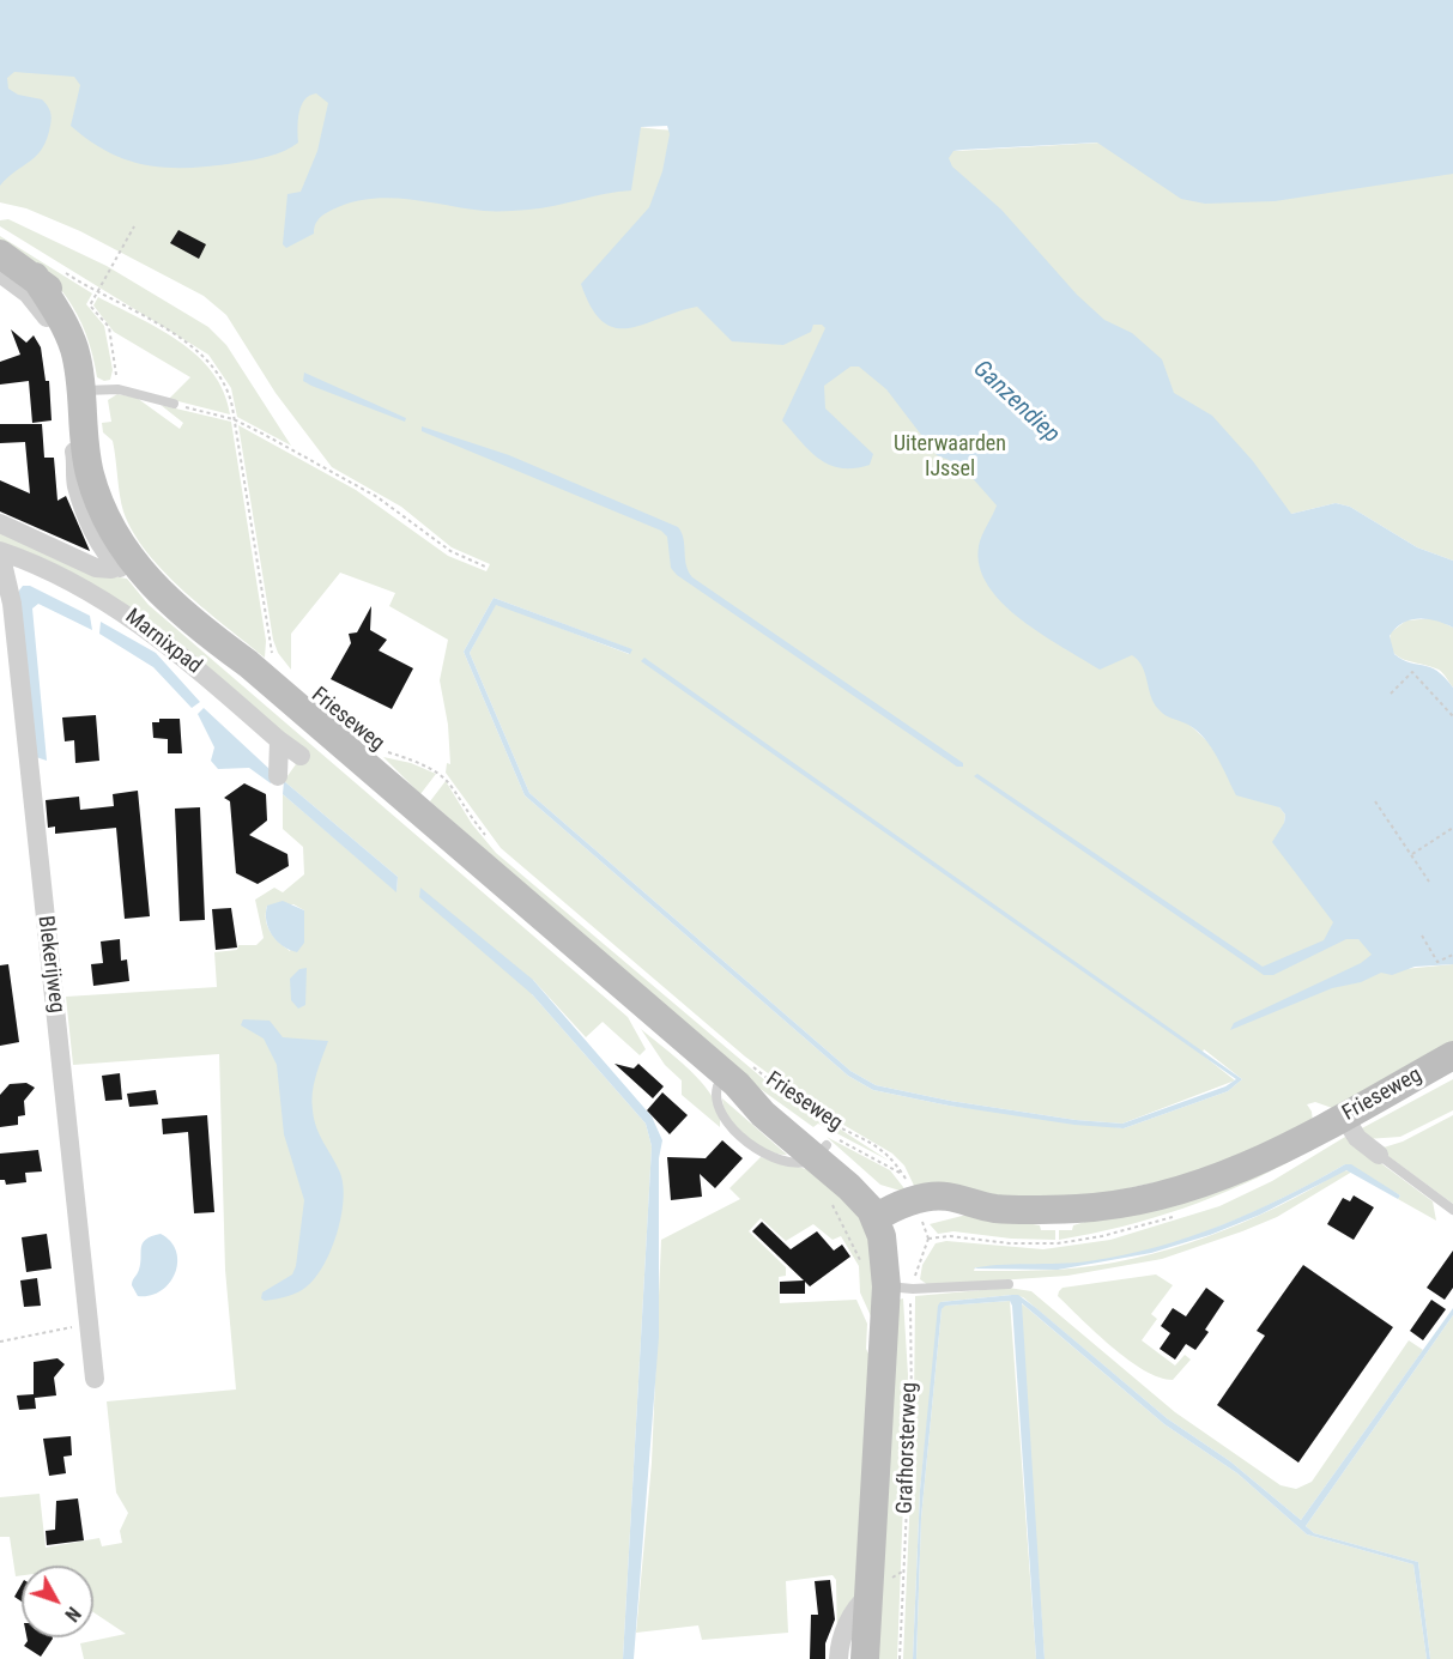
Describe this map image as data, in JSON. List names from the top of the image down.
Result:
{
  "streets": {
    "main road": ["Frieseweg", "Grafhorsterweg"],
    "street": ["Marnixpad", "Blekerijweg"]
  },
  "crossings": [
    ["Marnixpad", "Blekerijweg"],
    ["Frieseweg", "Grafhorsterweg"]
  ],
  "water": ["Ganzendiep"],
  "parks": ["Uiterwaarden IJssel"],
  "north": "bottom right"
}
